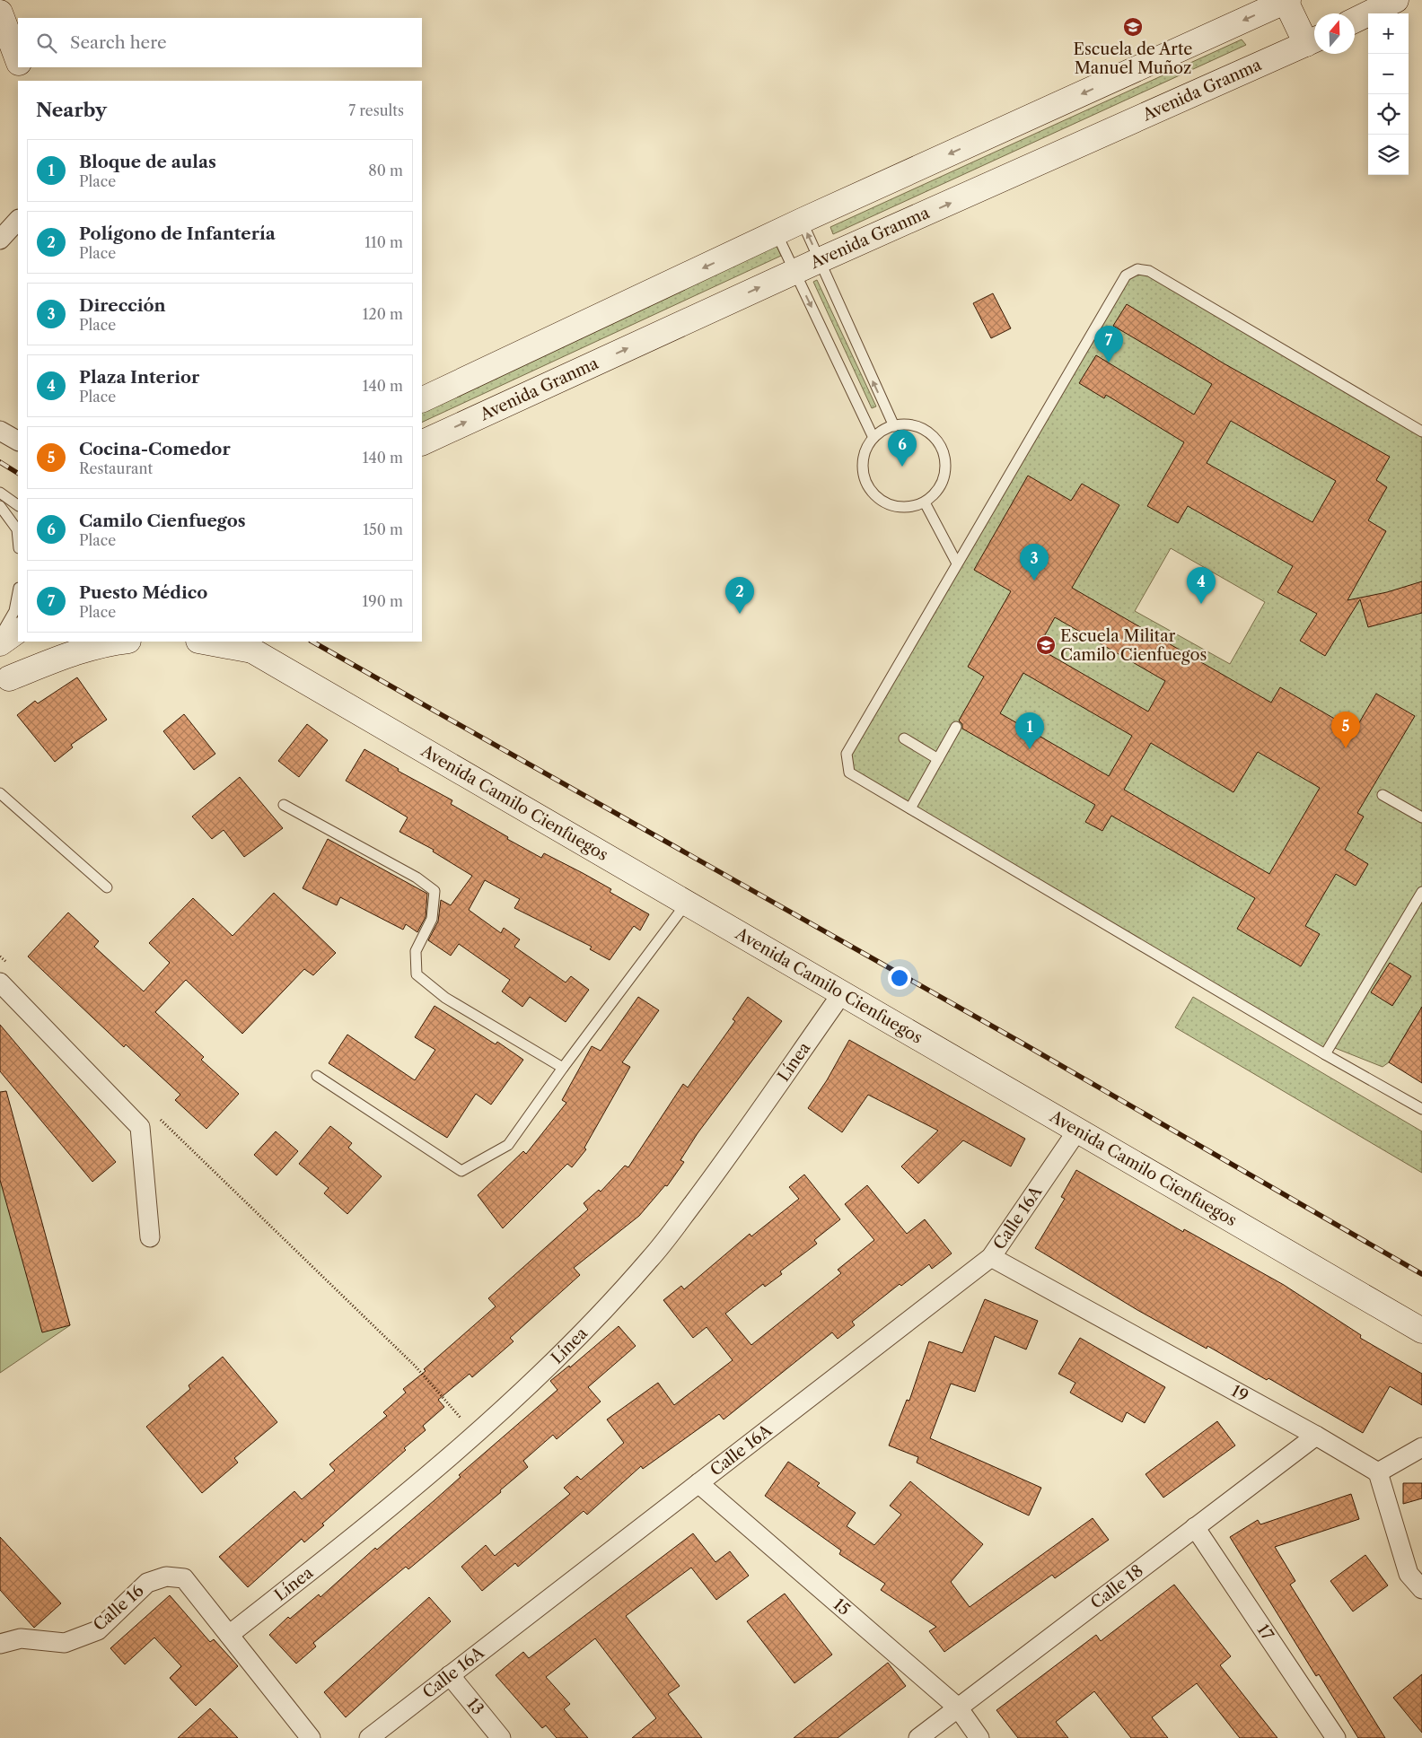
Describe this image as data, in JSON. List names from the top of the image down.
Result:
{
  "streets": {
    "main road": ["Avenida Granma", "Avenida Camilo Cienfuegos"],
    "street": [
      "Línea",
      "Calle 16A",
      "19",
      "Calle 18",
      "Calle 16",
      "15",
      "17",
      "13"
    ]
  },
  "crossings": [
    ["Avenida Camilo Cienfuegos", "Línea"],
    ["Avenida Camilo Cienfuegos", "Calle 16A"],
    ["Línea", "Calle 16"],
    ["Calle 16A", "19"],
    ["Calle 16A", "15"],
    ["Calle 16A", "13"],
    ["19", "Calle 18"],
    ["Calle 18", "15"],
    ["Calle 18", "17"]
  ],
  "places": {
    "school or university": ["Escuela de Arte Manuel Muñoz", "Escuela Militar Camilo Cienfuegos"]
  },
  "north": "top",
  "page": {
    "map_buttons": ["+", "−"],
    "search": "Search here",
    "heading": ["Nearby", "7 results"],
    "list": [
      {
        "mark": "1",
        "name": "Bloque de aulas",
        "note": "Place",
        "value": "80 m"
      },
      {
        "mark": "2",
        "name": "Polígono de Infantería",
        "note": "Place",
        "value": "110 m"
      },
      {
        "mark": "3",
        "name": "Dirección",
        "note": "Place",
        "value": "120 m"
      },
      {
        "mark": "4",
        "name": "Plaza Interior",
        "note": "Place",
        "value": "140 m"
      },
      {
        "mark": "5",
        "name": "Cocina-Comedor",
        "note": "Restaurant",
        "value": "140 m"
      },
      {
        "mark": "6",
        "name": "Camilo Cienfuegos",
        "note": "Place",
        "value": "150 m"
      },
      {
        "mark": "7",
        "name": "Puesto Médico",
        "note": "Place",
        "value": "190 m"
      }
    ],
    "pins": [
      "7",
      "6",
      "3",
      "4",
      "2",
      "5",
      "1"
    ]
  }
}
